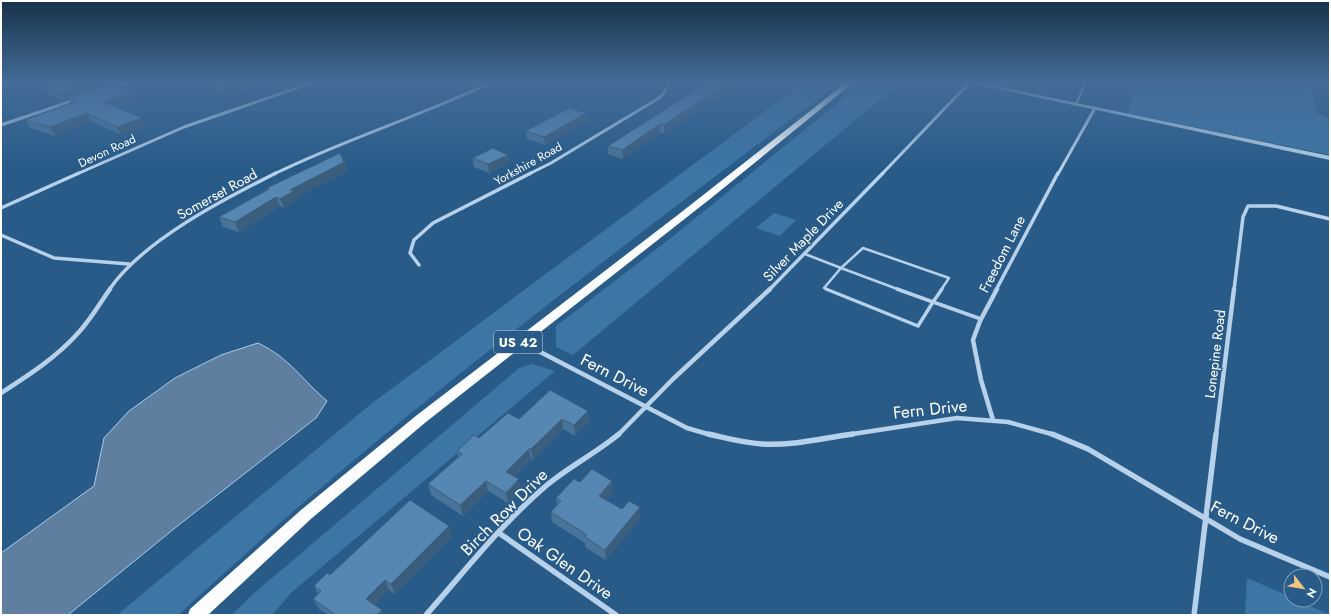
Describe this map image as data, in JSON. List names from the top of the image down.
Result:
{
  "streets": {
    "highway": ["US 42"],
    "street": [
      "Devon Road",
      "Yorkshire Road",
      "Somerset Road",
      "Silver Maple Drive",
      "Freedom Lane",
      "Lonepine Road",
      "Fern Drive",
      "Birch Row Drive",
      "Oak Glen Drive"
    ]
  },
  "crossings": [
    ["Silver Maple Drive", "Fern Drive"],
    ["Silver Maple Drive", "Birch Row Drive"],
    ["Freedom Lane", "Fern Drive"],
    ["US 42", "Fern Drive"],
    ["Lonepine Road", "Fern Drive"],
    ["Fern Drive", "Birch Row Drive"],
    ["Birch Row Drive", "Oak Glen Drive"]
  ],
  "north": "bottom right"
}
